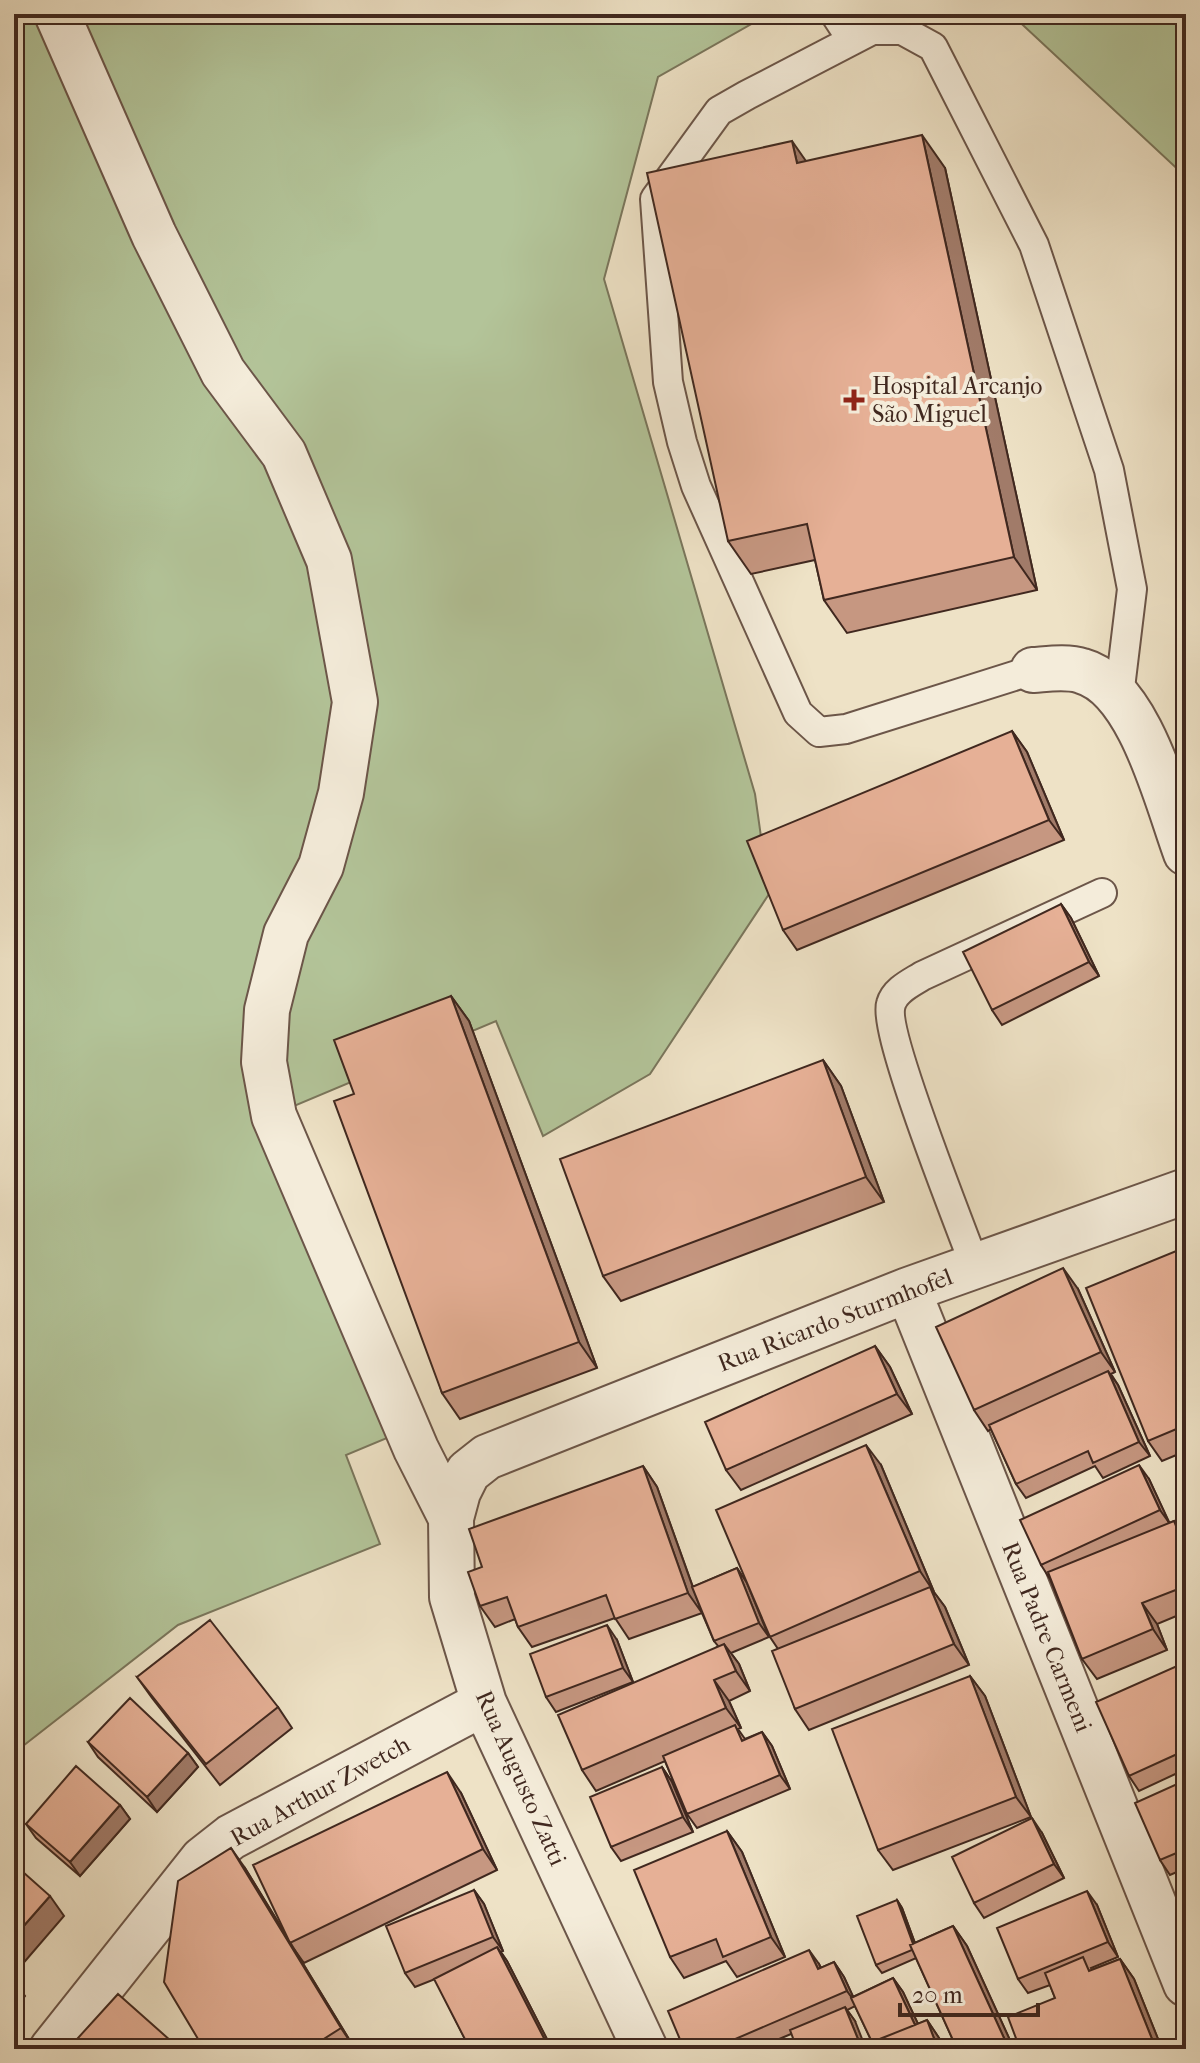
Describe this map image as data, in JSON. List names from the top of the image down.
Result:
{
  "streets": {
    "street": [
      "Rua Ricardo Sturmhofel",
      "Rua Padre Carmeni",
      "Rua Augusto Zatti",
      "Rua Arthur Zwetch"
    ]
  },
  "crossings": [
    ["Rua Ricardo Sturmhofel", "Rua Padre Carmeni"],
    ["Rua Ricardo Sturmhofel", "Rua Augusto Zatti"],
    ["Rua Augusto Zatti", "Rua Arthur Zwetch"]
  ],
  "places": {
    "health": ["Hospital Arcanjo São Miguel"]
  },
  "scale_bar": "20 m"
}
